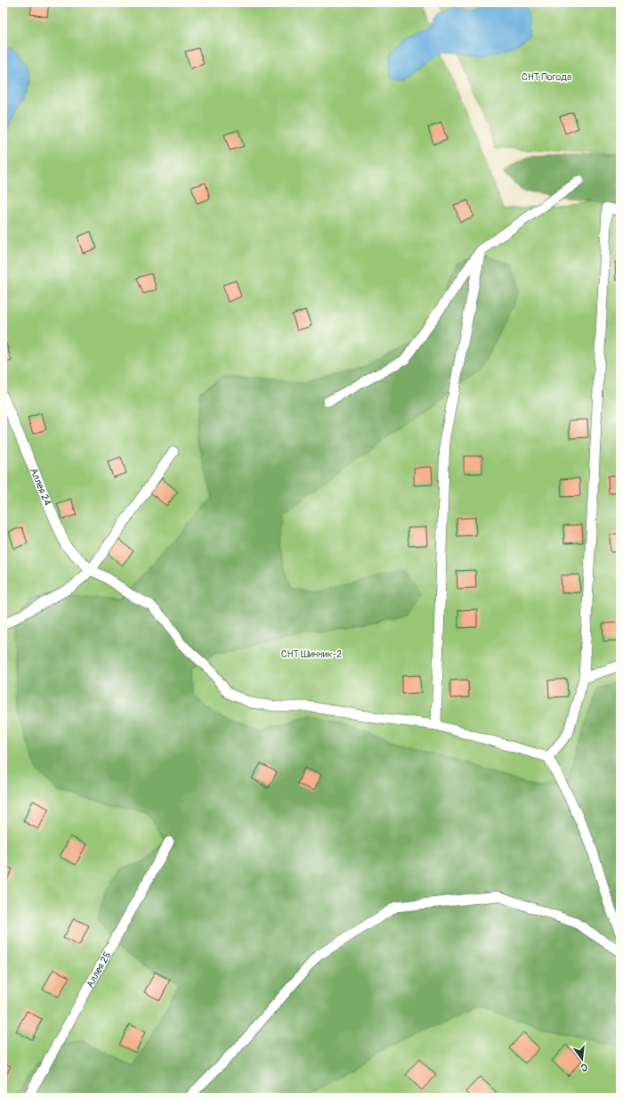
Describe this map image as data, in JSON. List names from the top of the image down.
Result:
{
  "streets": {
    "lane": ["Аллея 24", "Аллея 25"]
  },
  "parks": ["СНТ Погода", "СНТ Шинник-2"],
  "north": "bottom"
}
